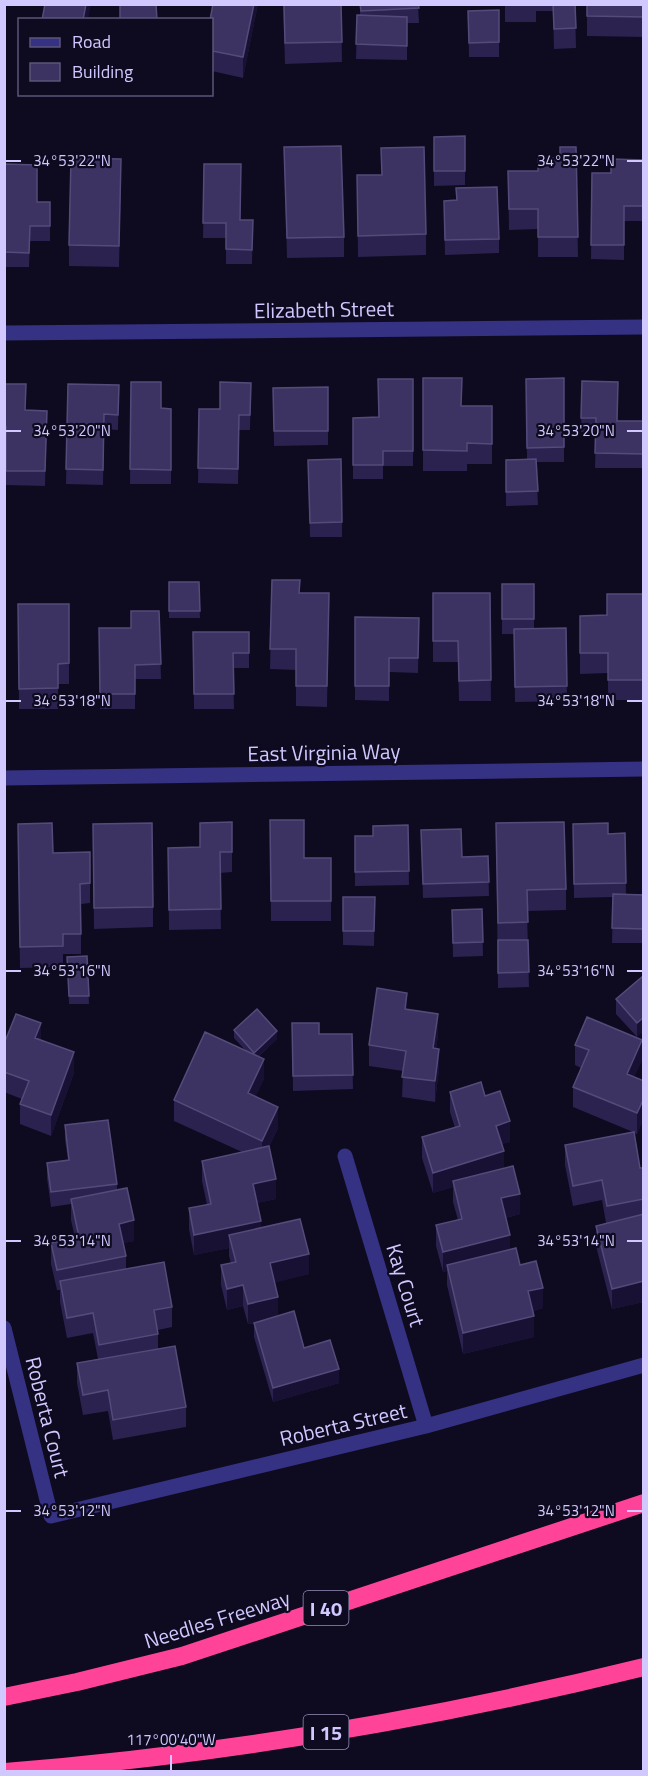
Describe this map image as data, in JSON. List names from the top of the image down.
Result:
{
  "streets": {
    "highway": ["I 40", "Needles Freeway", "I 15"],
    "street": [
      "Elizabeth Street",
      "East Virginia Way",
      "Kay Court",
      "Roberta Court",
      "Roberta Street"
    ]
  },
  "crossings": [
    ["Kay Court", "Roberta Street"],
    ["Roberta Court", "Roberta Street"]
  ],
  "legend": ["Road", "Building"],
  "coordinates": [
    "34°53'22\"N",
    "34°53'20\"N",
    "34°53'18\"N",
    "34°53'16\"N",
    "34°53'14\"N",
    "34°53'12\"N",
    "117°00'40\"W"
  ]
}
